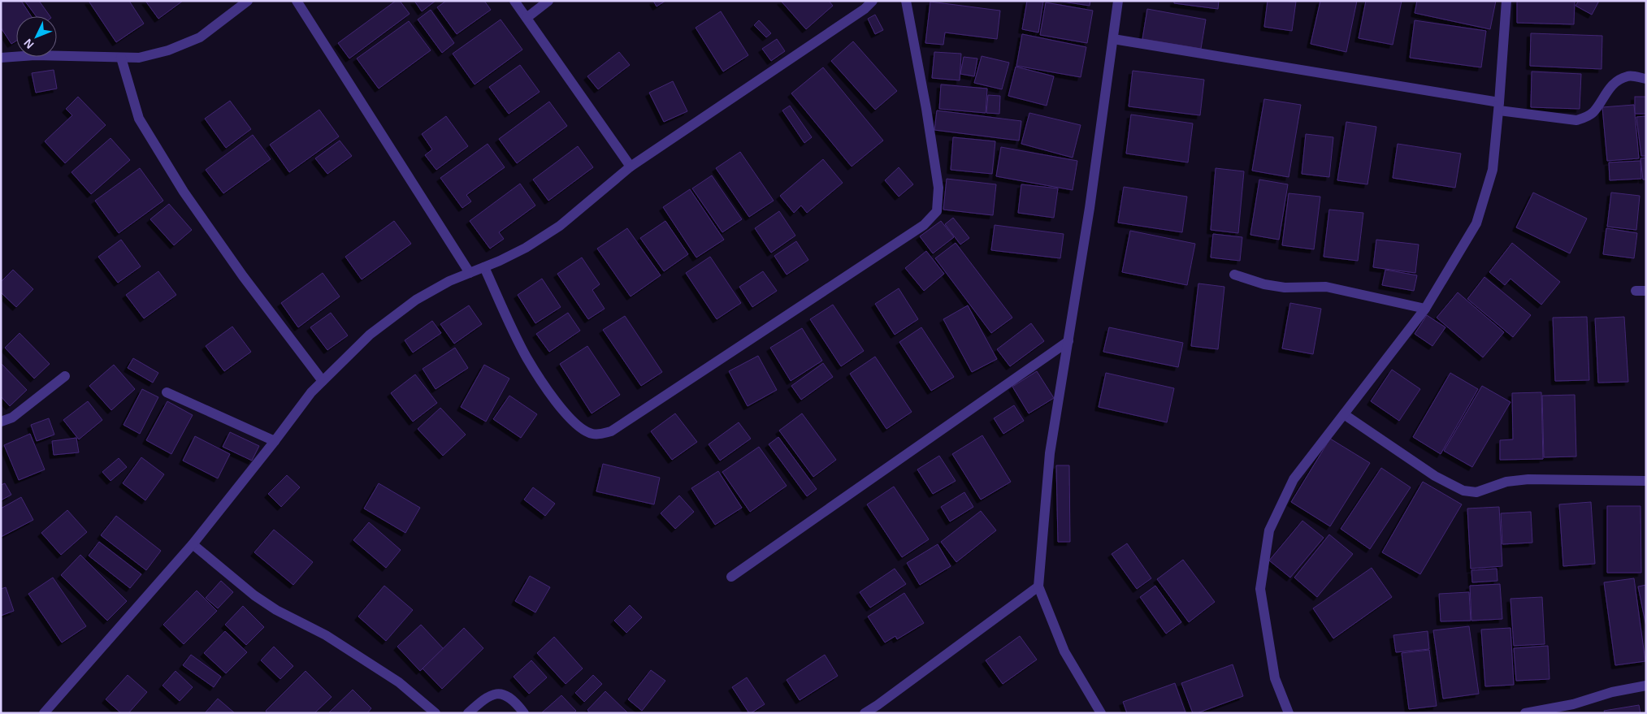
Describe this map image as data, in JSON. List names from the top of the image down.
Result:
{
  "north": "bottom left"
}
